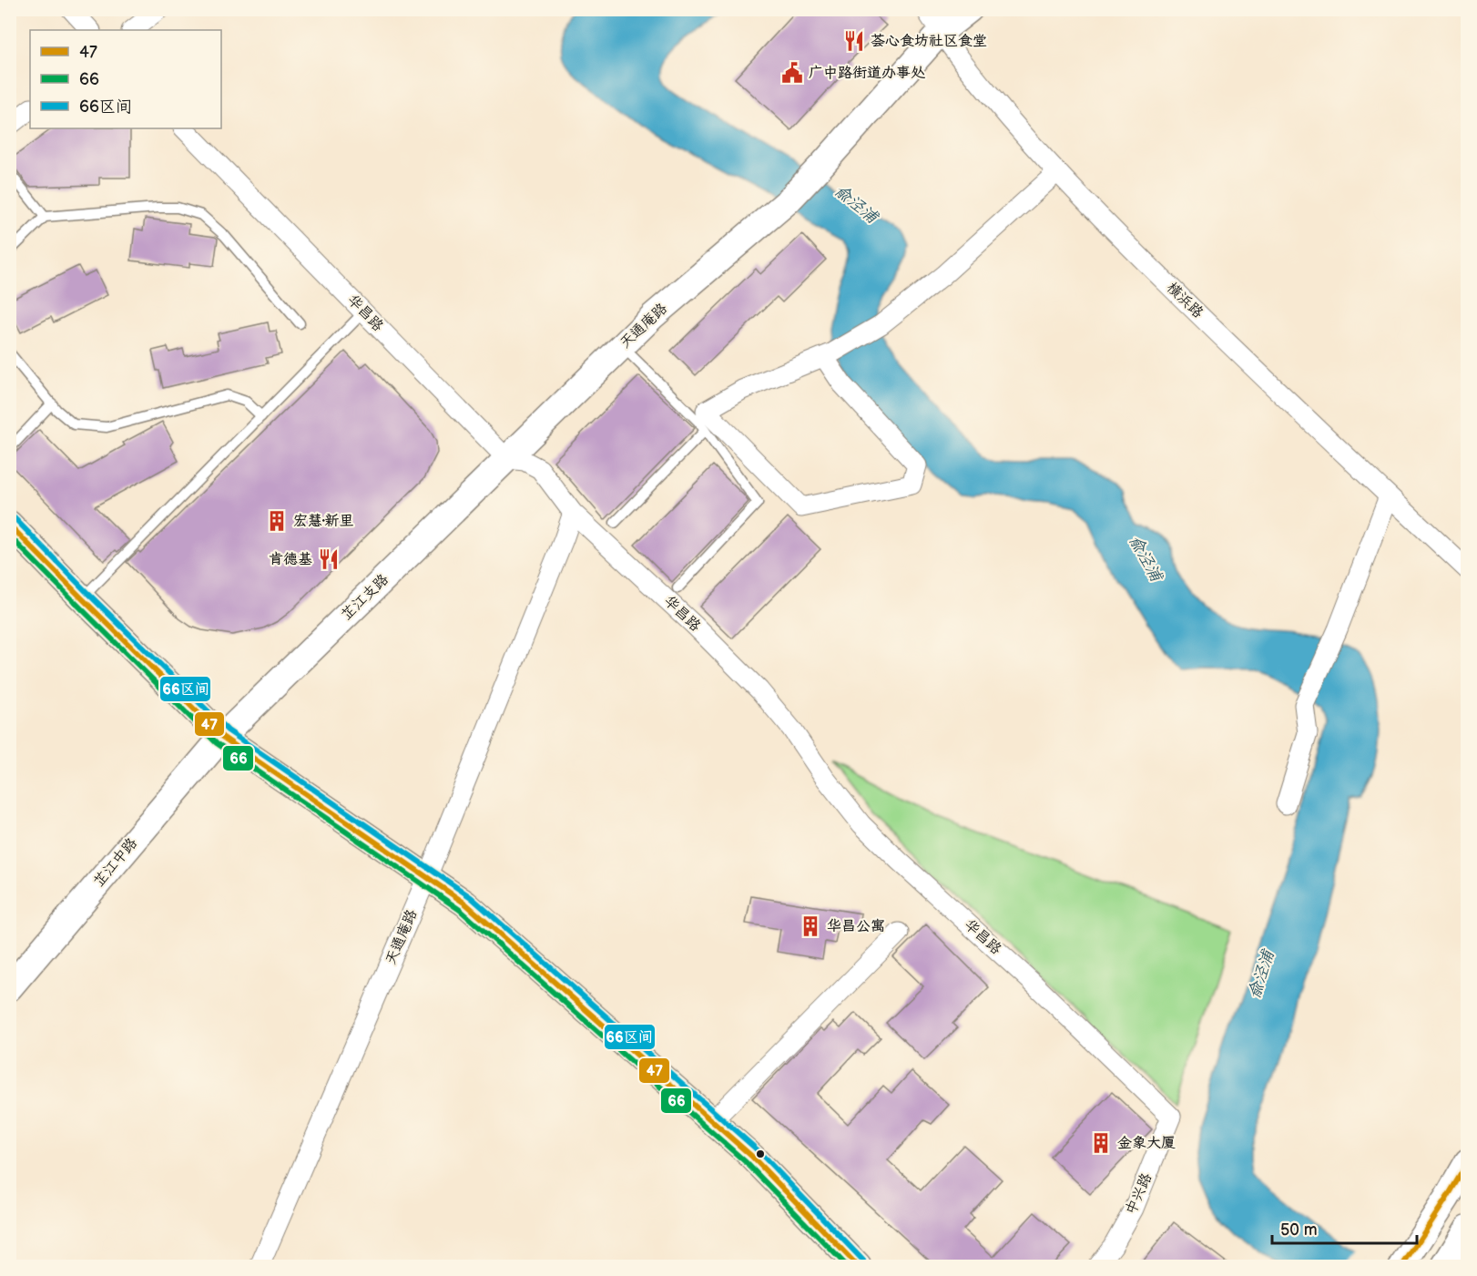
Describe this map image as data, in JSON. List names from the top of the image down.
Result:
{
  "streets": {
    "street": [
      "横浜路",
      "华昌路",
      "天通庵路",
      "芷江支路",
      "芷江中路",
      "中兴路"
    ]
  },
  "crossings": [
    ["横浜路", "天通庵路"],
    ["华昌路", "天通庵路"],
    ["华昌路", "芷江支路"],
    ["华昌路", "中兴路"],
    ["天通庵路", "芷江支路"],
    ["芷江支路", "芷江中路"]
  ],
  "water": ["俞泾浦"],
  "places": {
    "restaurant": ["荟心食坊社区食堂", "肯德基"],
    "public building": ["广中路街道办事处"],
    "building": ["宏慧·新里", "华昌公寓", "金象大厦"]
  },
  "lines": ["transit line 66区间", "transit line 47", "transit line 66"],
  "legend": ["47", "66", "66区间"],
  "scale_bar": "50 m"
}
